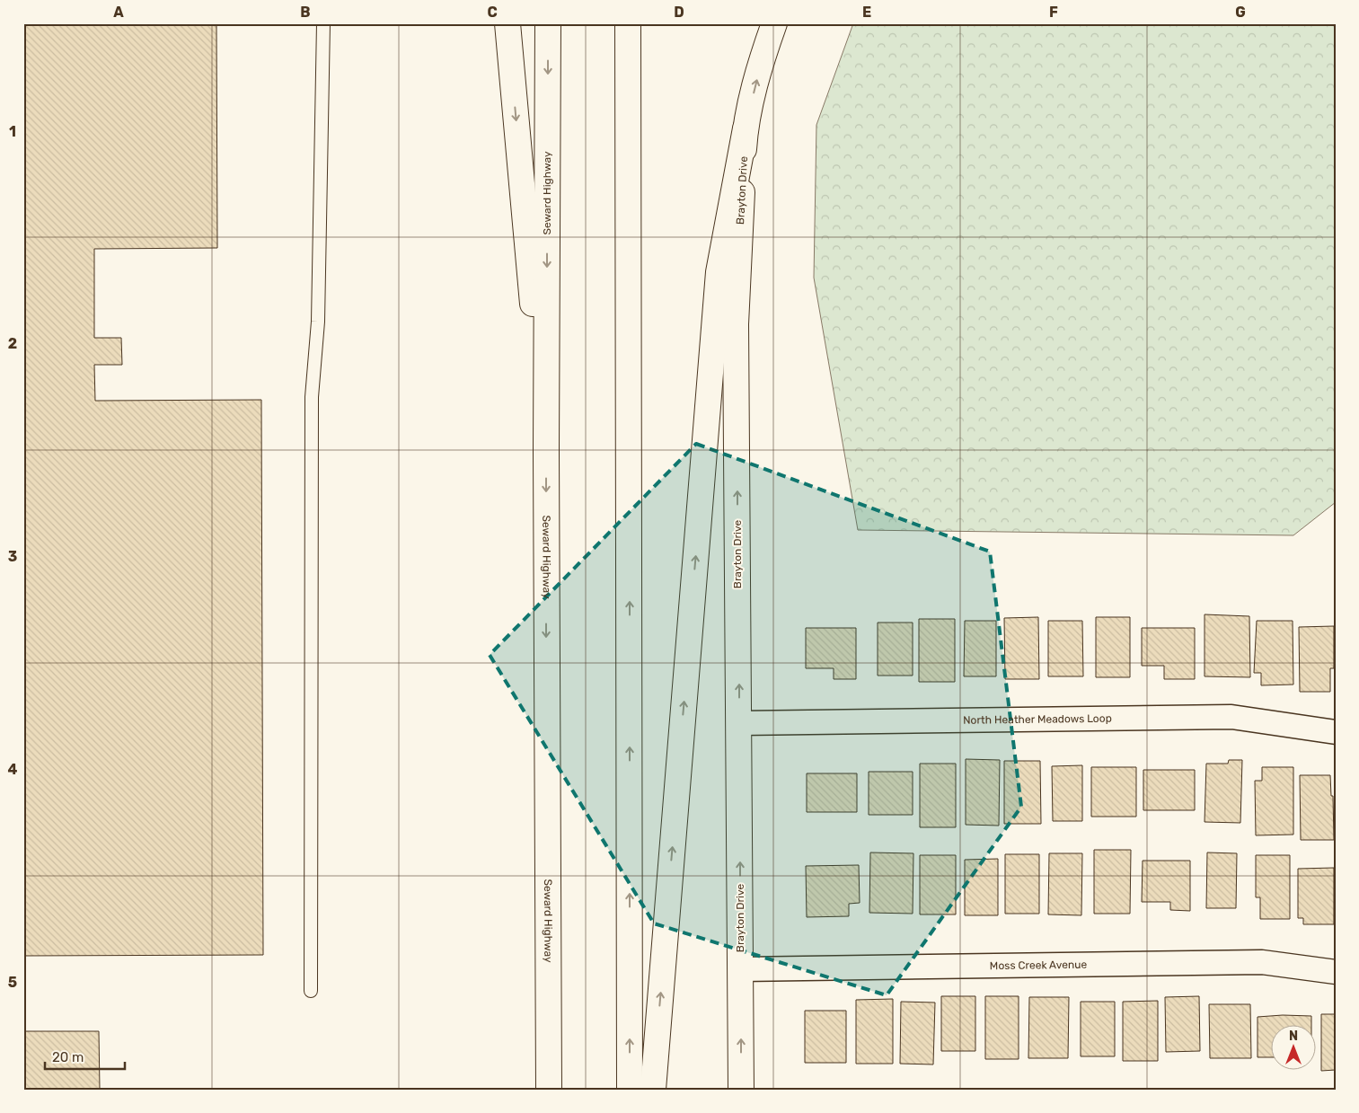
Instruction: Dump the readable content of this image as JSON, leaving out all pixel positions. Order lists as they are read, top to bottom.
{
  "streets": {
    "main road": ["Brayton Drive", "Seward Highway"],
    "street": ["North Heather Meadows Loop", "Moss Creek Avenue"]
  },
  "crossings": [
    ["Brayton Drive", "North Heather Meadows Loop"],
    ["Brayton Drive", "Moss Creek Avenue"]
  ],
  "scale_bar": "20 m",
  "north": "top",
  "grid": {
    "columns": [
      "A",
      "B",
      "C",
      "D",
      "E",
      "F",
      "G"
    ],
    "rows": [
      "1",
      "2",
      "3",
      "4",
      "5"
    ]
  }
}
